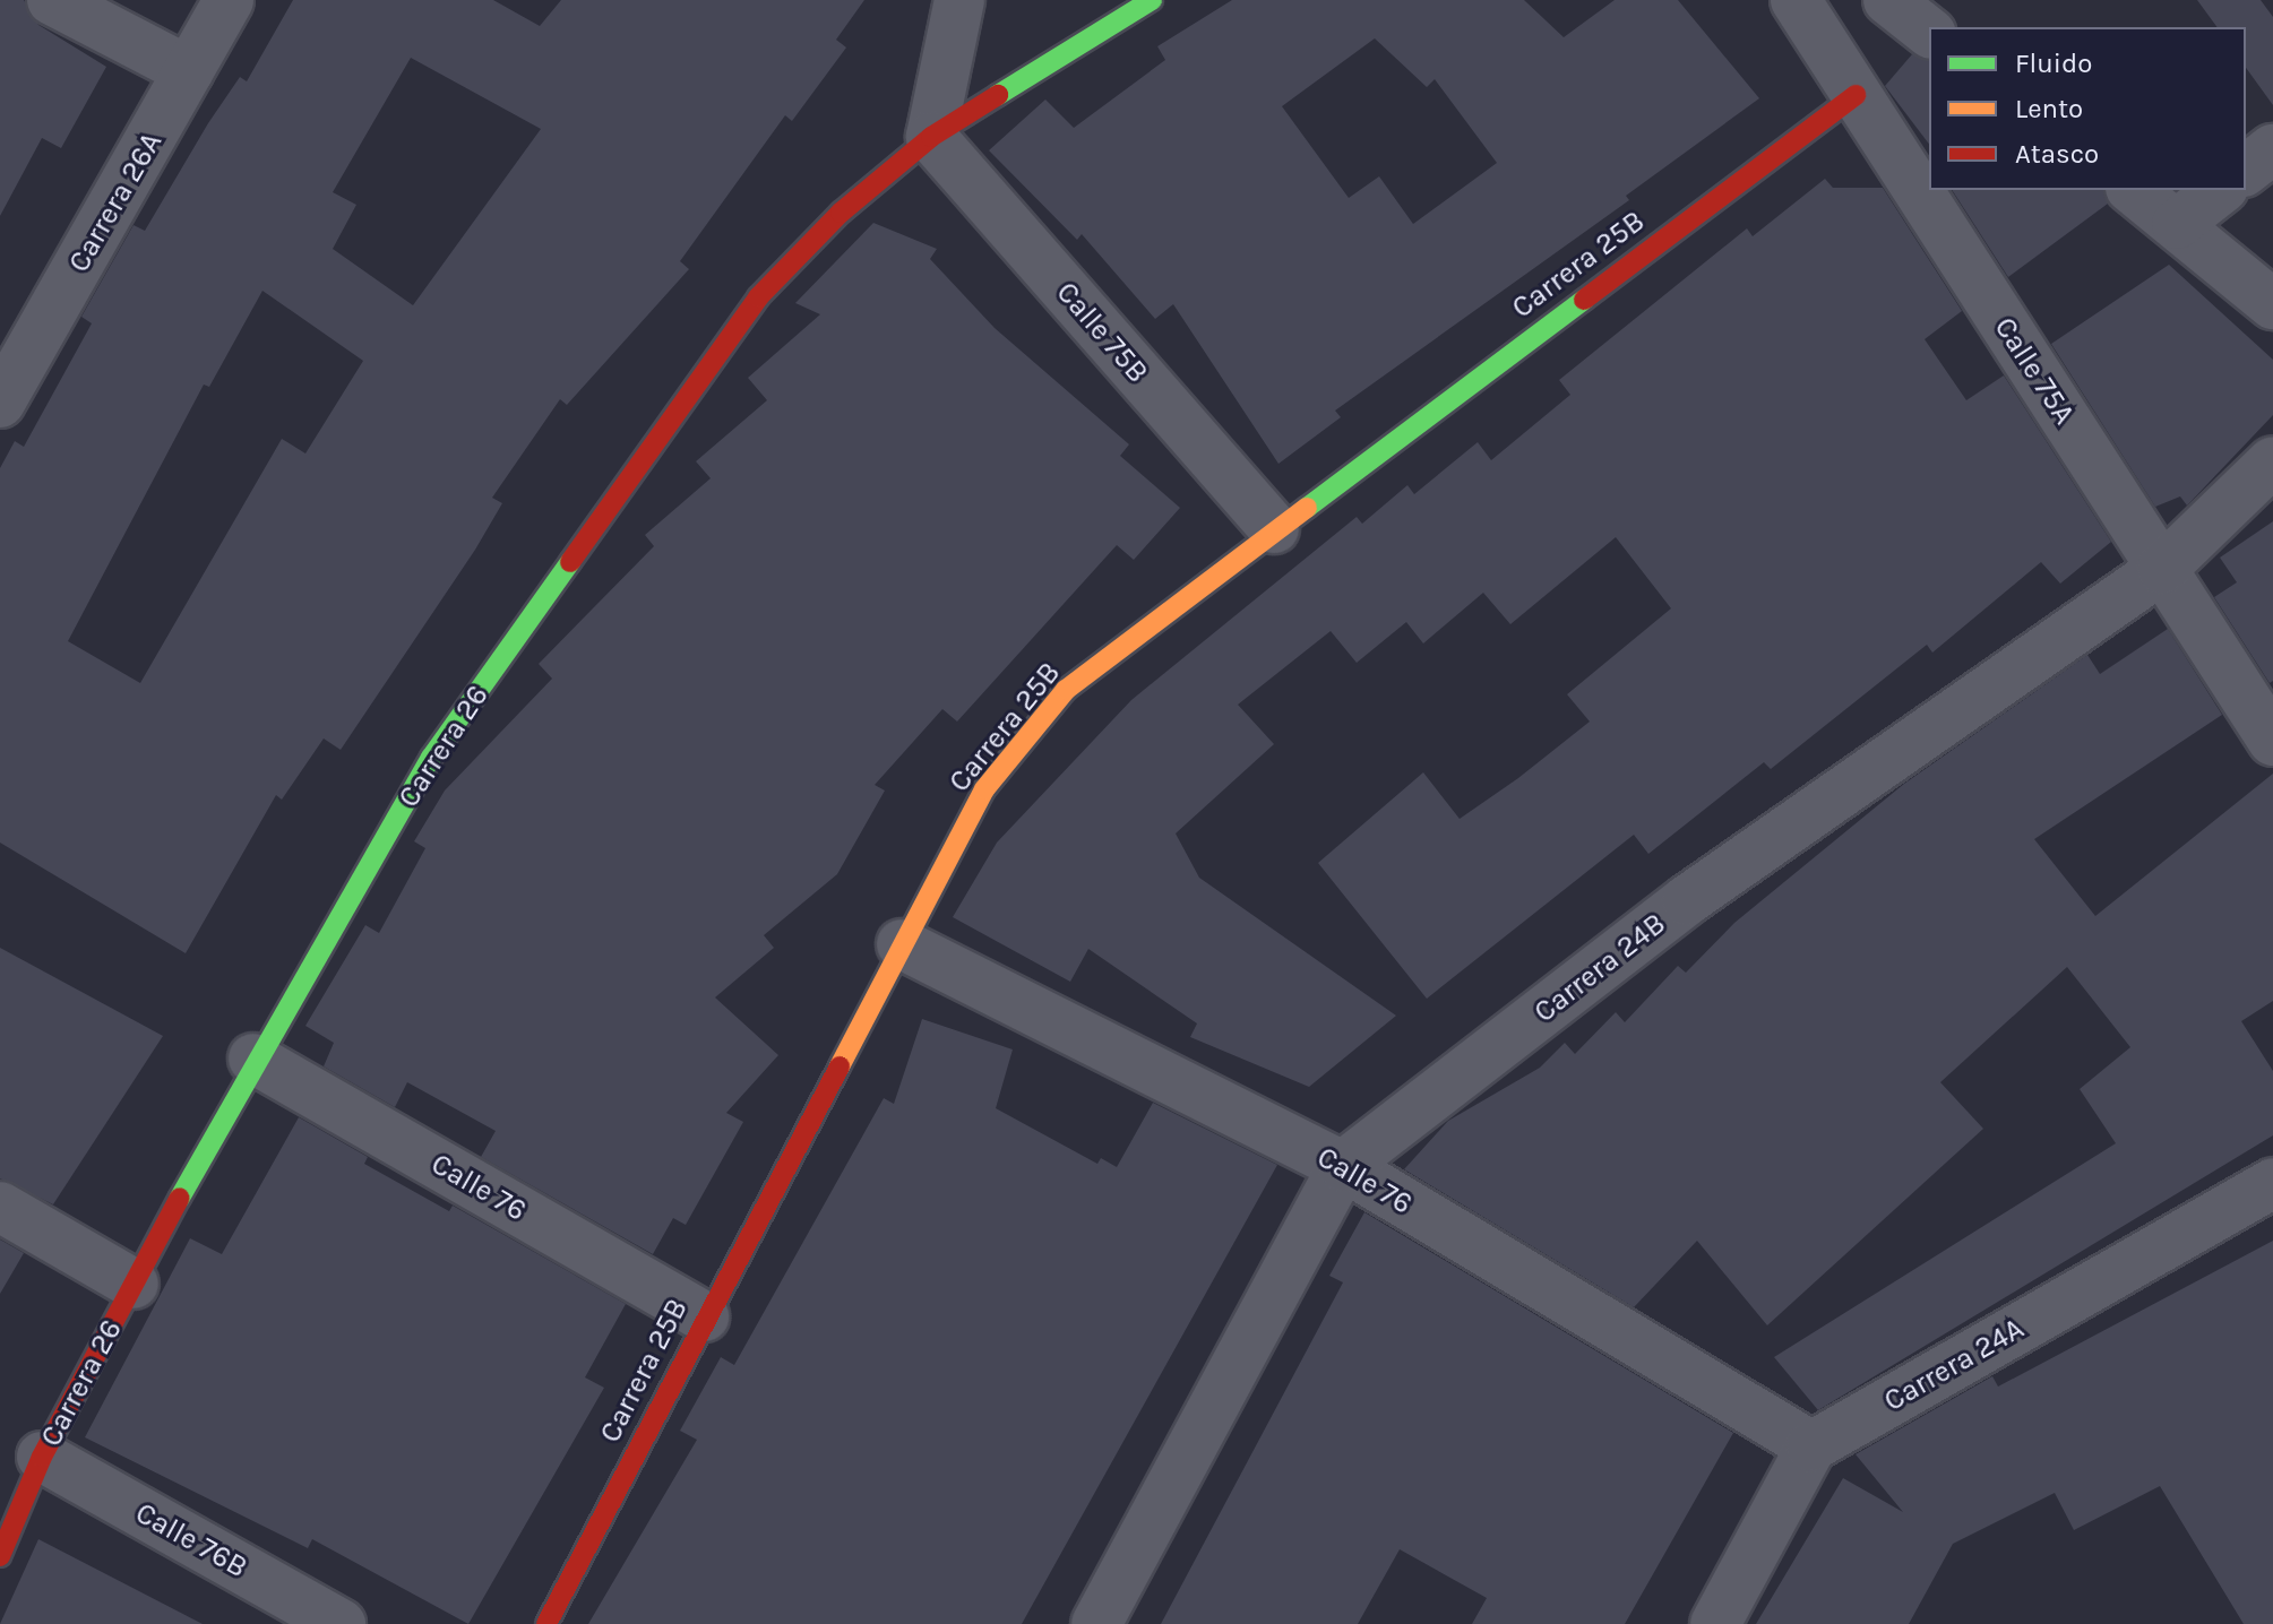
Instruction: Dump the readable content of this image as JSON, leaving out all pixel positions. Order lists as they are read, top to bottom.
{
  "streets": {
    "street": [
      "Carrera 26A",
      "Carrera 25B",
      "Calle 75B",
      "Calle 75A",
      "Carrera 26",
      "Carrera 24B",
      "Calle 76",
      "Carrera 24A",
      "Calle 76B"
    ]
  },
  "crossings": [
    ["Carrera 25B", "Calle 75B"],
    ["Carrera 25B", "Calle 75A"],
    ["Carrera 25B", "Calle 76"],
    ["Calle 75B", "Carrera 26"],
    ["Calle 75A", "Carrera 24B"],
    ["Carrera 26", "Calle 76"],
    ["Carrera 26", "Calle 76B"],
    ["Carrera 24B", "Calle 76"],
    ["Calle 76", "Carrera 24A"]
  ],
  "legend": ["Fluido", "Lento", "Atasco"]
}
